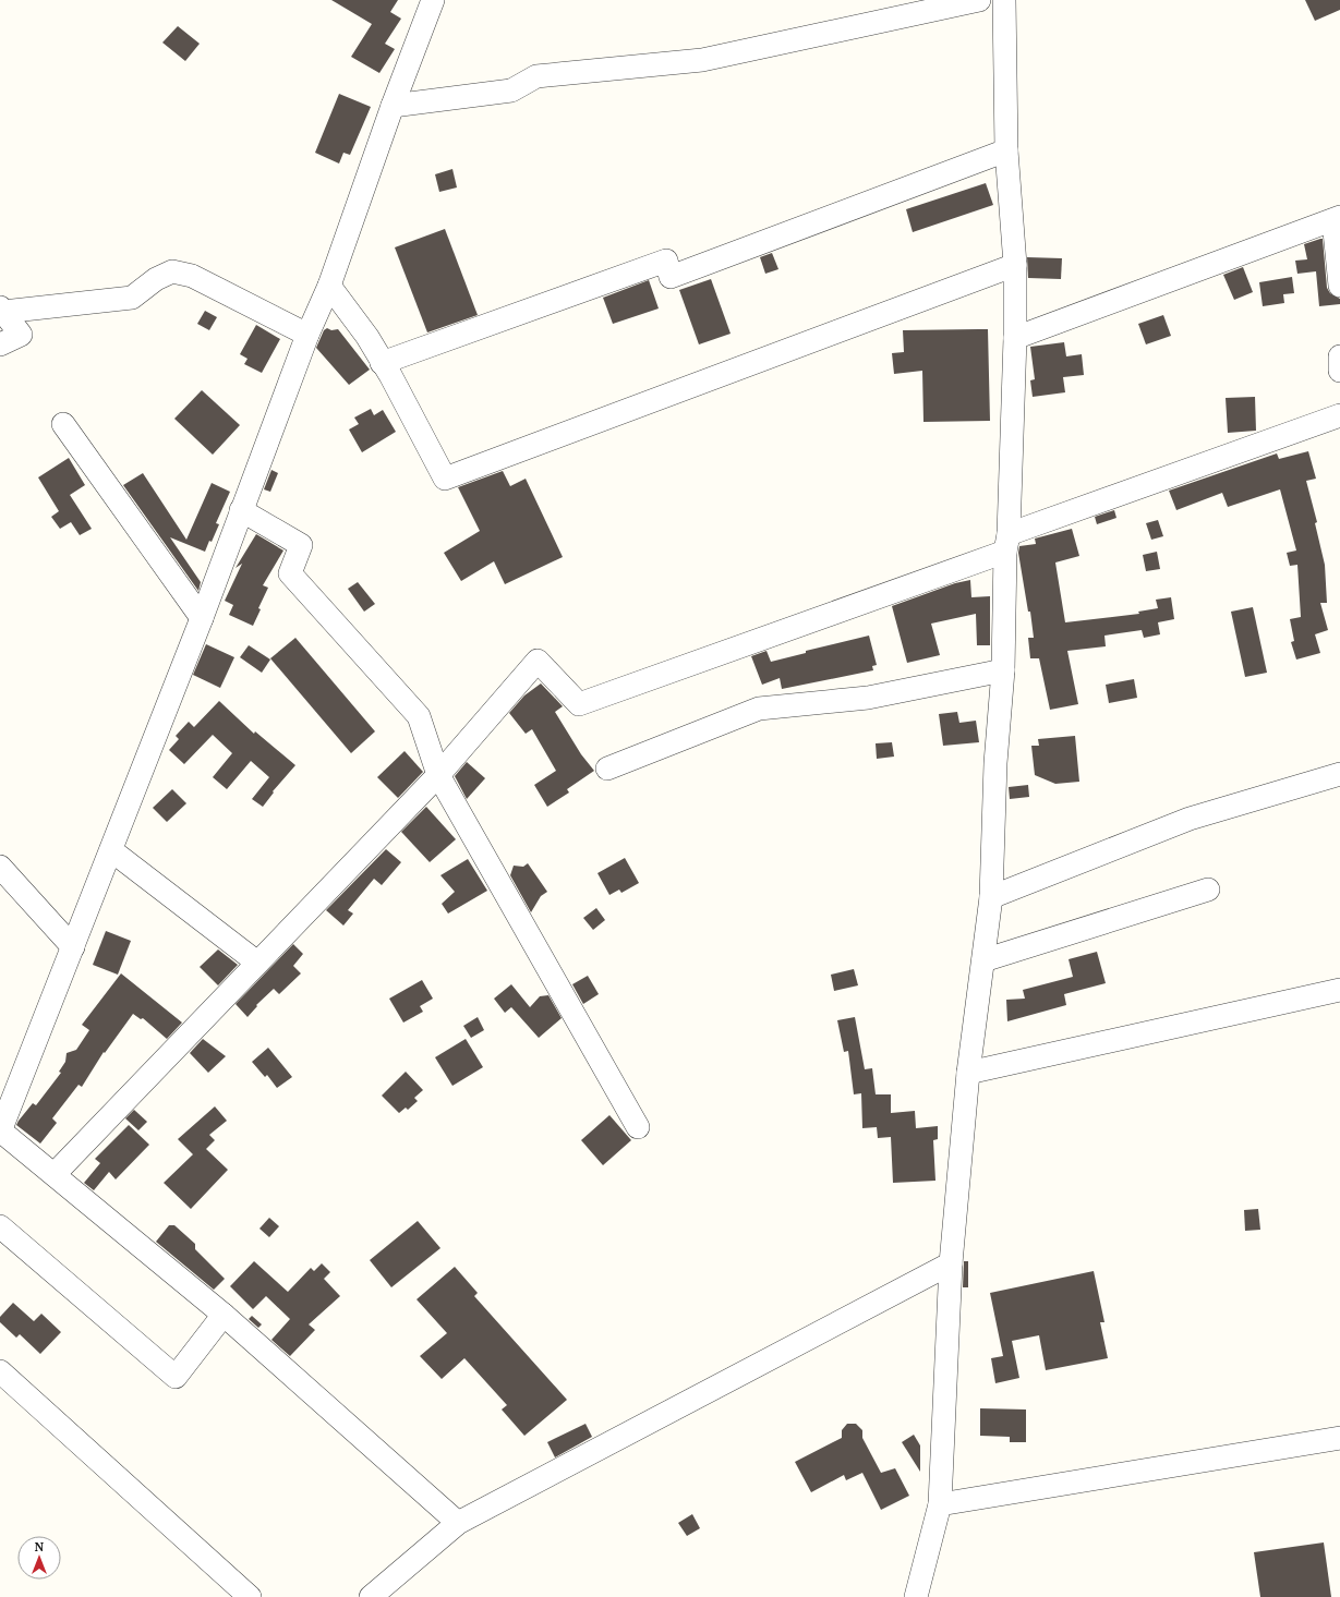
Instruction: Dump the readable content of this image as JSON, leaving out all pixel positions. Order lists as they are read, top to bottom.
{
  "north": "top"
}
